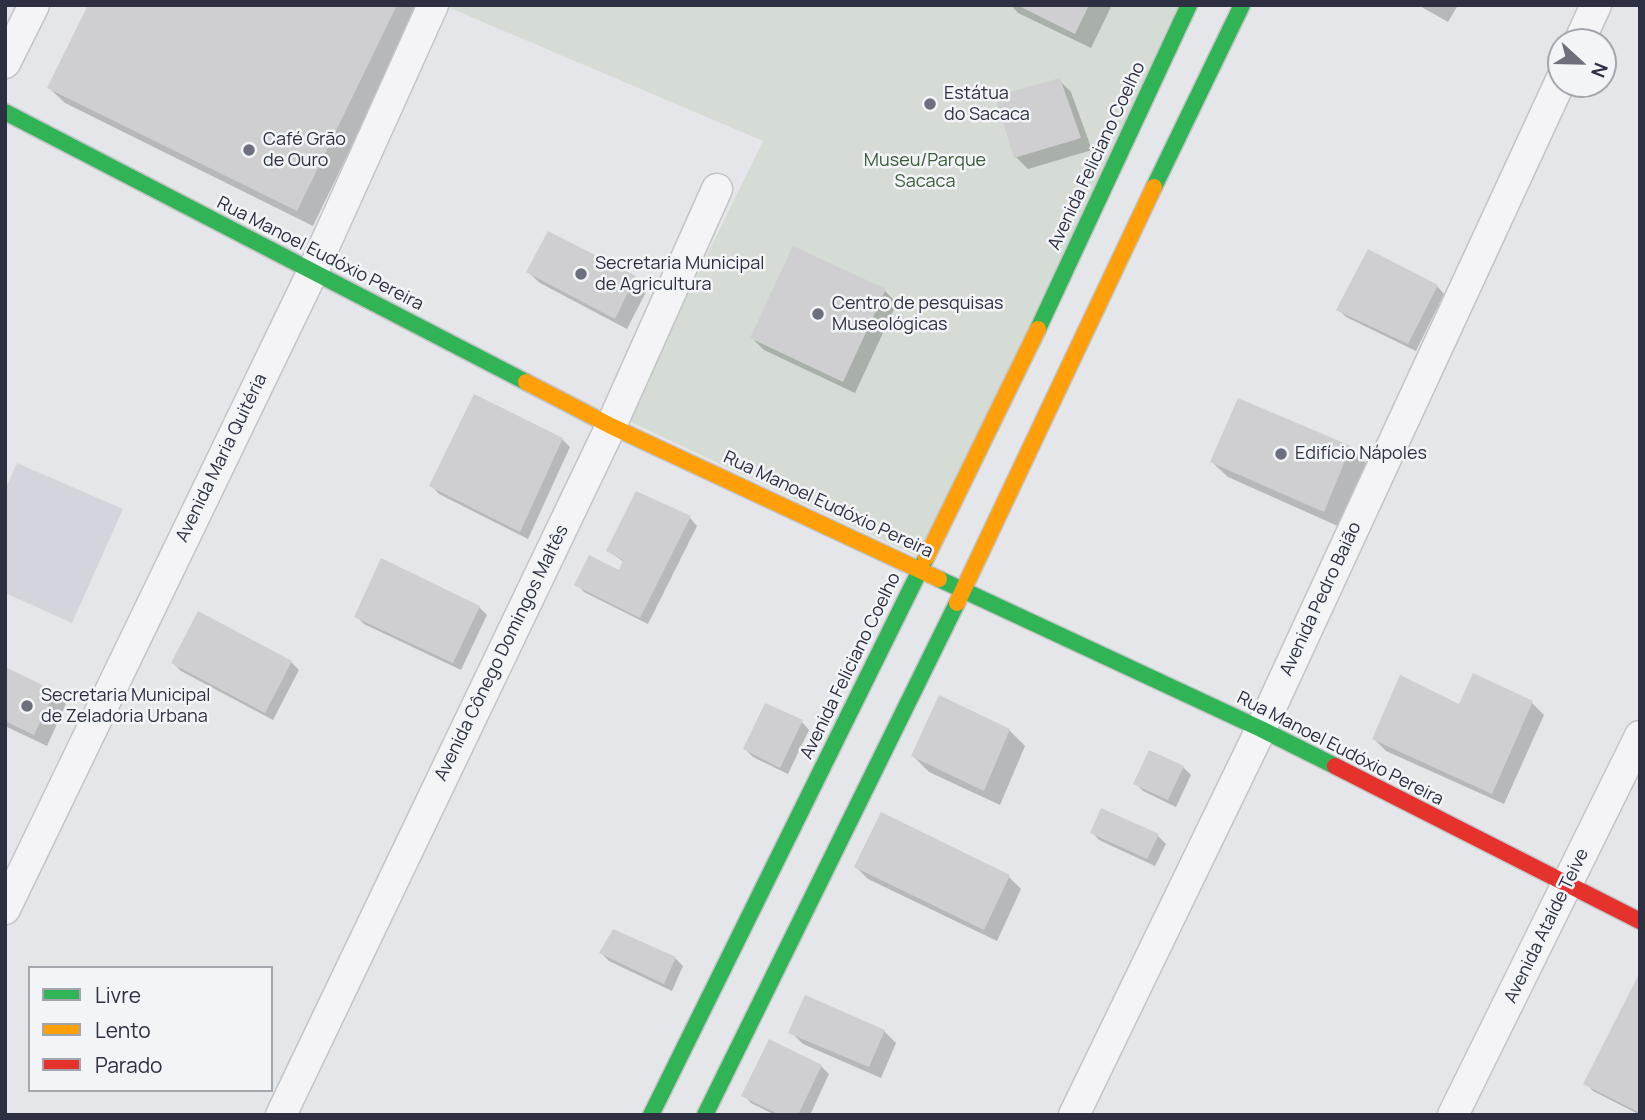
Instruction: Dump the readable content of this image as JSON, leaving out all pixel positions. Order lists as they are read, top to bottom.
{
  "streets": {
    "street": [
      "Avenida Feliciano Coelho",
      "Rua Manoel Eudóxio Pereira",
      "Avenida Maria Quitéria",
      "Avenida Pedro Baião",
      "Avenida Cônego Domingos Maltês",
      "Avenida Ataíde Teive"
    ]
  },
  "crossings": [
    ["Avenida Feliciano Coelho", "Rua Manoel Eudóxio Pereira"],
    ["Rua Manoel Eudóxio Pereira", "Avenida Maria Quitéria"],
    ["Rua Manoel Eudóxio Pereira", "Avenida Pedro Baião"],
    ["Rua Manoel Eudóxio Pereira", "Avenida Cônego Domingos Maltês"],
    ["Rua Manoel Eudóxio Pereira", "Avenida Ataíde Teive"]
  ],
  "parks": ["Museu/Parque Sacaca"],
  "places": [
    "Estátua do Sacaca",
    "Café Grão de Ouro",
    "Secretaria Municipal de Agricultura",
    "Centro de pesquisas Museológicas",
    "Edifício Nápoles",
    "Secretaria Municipal de Zeladoria Urbana"
  ],
  "legend": ["Livre", "Lento", "Parado"],
  "north": "right"
}
